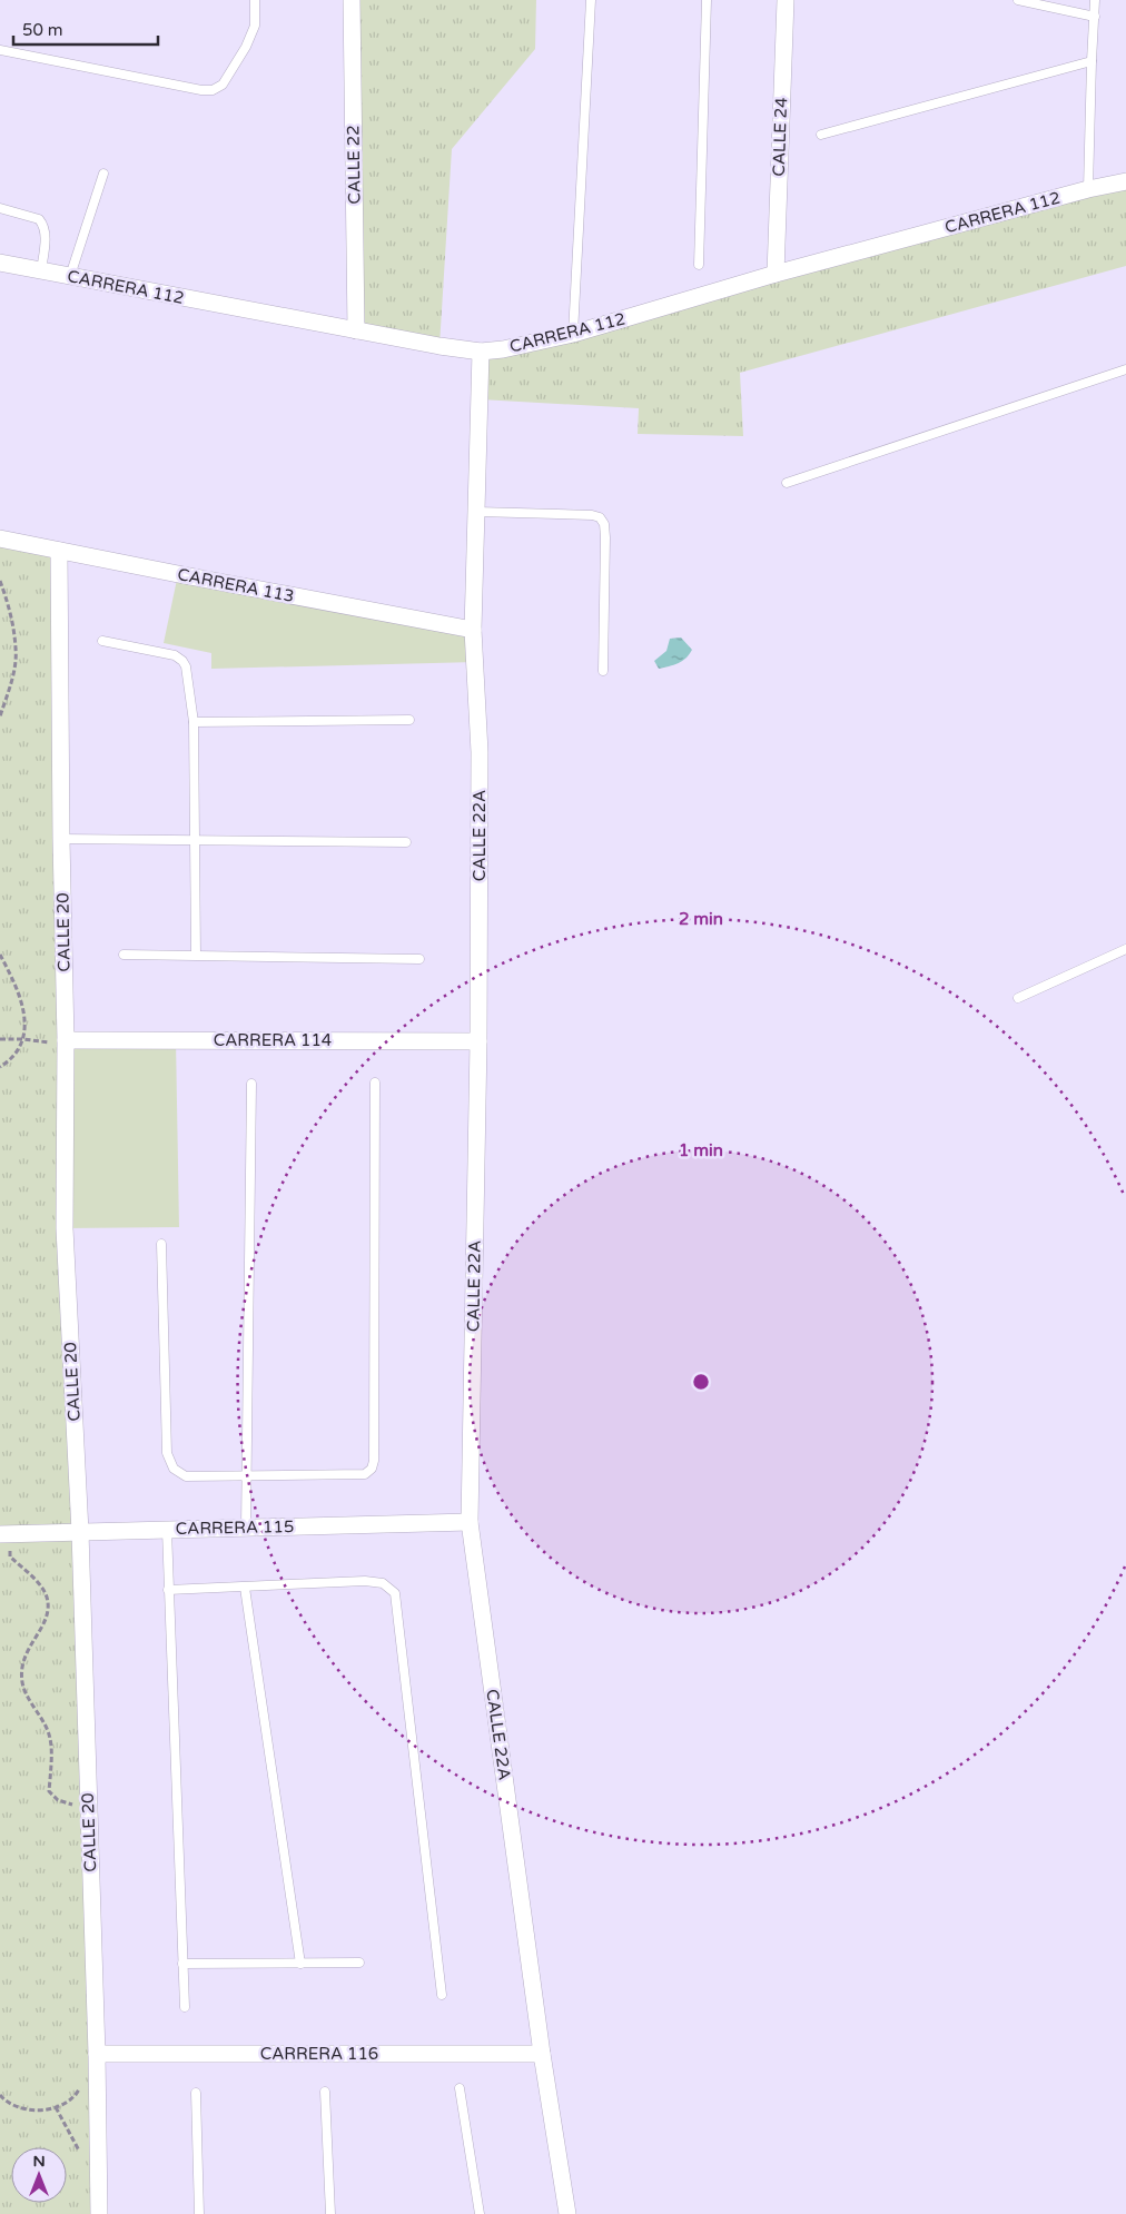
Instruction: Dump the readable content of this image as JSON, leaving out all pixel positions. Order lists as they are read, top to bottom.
{
  "streets": {
    "street": [
      "CALLE 24",
      "CALLE 22",
      "CARRERA 112",
      "CARRERA 113",
      "CALLE 22A",
      "CALLE 20",
      "CARRERA 114",
      "CARRERA 115",
      "CARRERA 116"
    ]
  },
  "crossings": [
    ["CALLE 24", "CARRERA 112"],
    ["CALLE 22", "CARRERA 112"],
    ["CARRERA 112", "CALLE 22A"],
    ["CARRERA 113", "CALLE 22A"],
    ["CARRERA 113", "CALLE 20"],
    ["CALLE 22A", "CARRERA 114"],
    ["CALLE 22A", "CARRERA 115"],
    ["CALLE 22A", "CARRERA 116"],
    ["CALLE 20", "CARRERA 114"],
    ["CALLE 20", "CARRERA 115"],
    ["CALLE 20", "CARRERA 116"]
  ],
  "scale_bar": "50 m",
  "north": "top",
  "rings": ["2 min", "1 min"]
}
